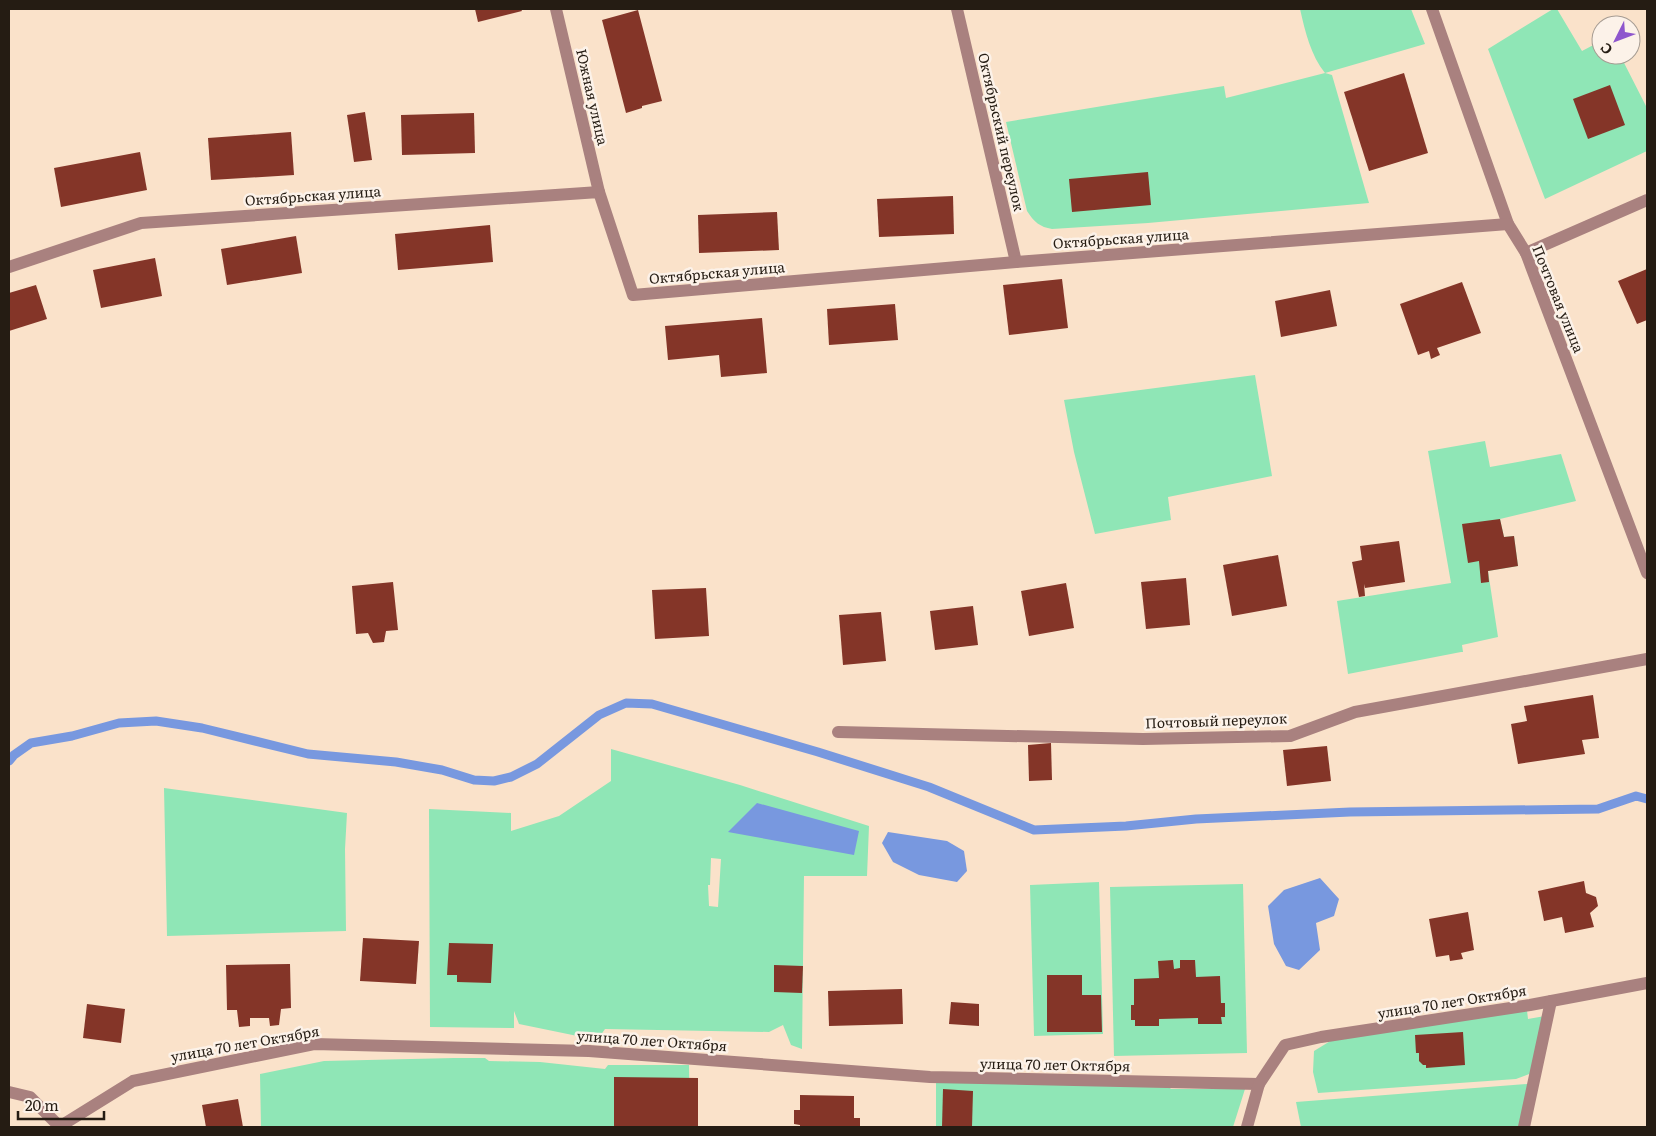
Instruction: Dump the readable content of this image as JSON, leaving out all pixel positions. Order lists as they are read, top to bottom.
{
  "streets": {
    "street": [
      "Южная улица",
      "Октябрьский переулок",
      "Октябрьская улица",
      "Почтовая улица",
      "Почтовый переулок",
      "улица 70 лет Октября"
    ]
  },
  "crossings": [
    ["Южная улица", "Октябрьская улица"],
    ["Октябрьский переулок", "Октябрьская улица"],
    ["Октябрьская улица", "Почтовая улица"]
  ],
  "scale_bar": "20 m",
  "north": "bottom left"
}
